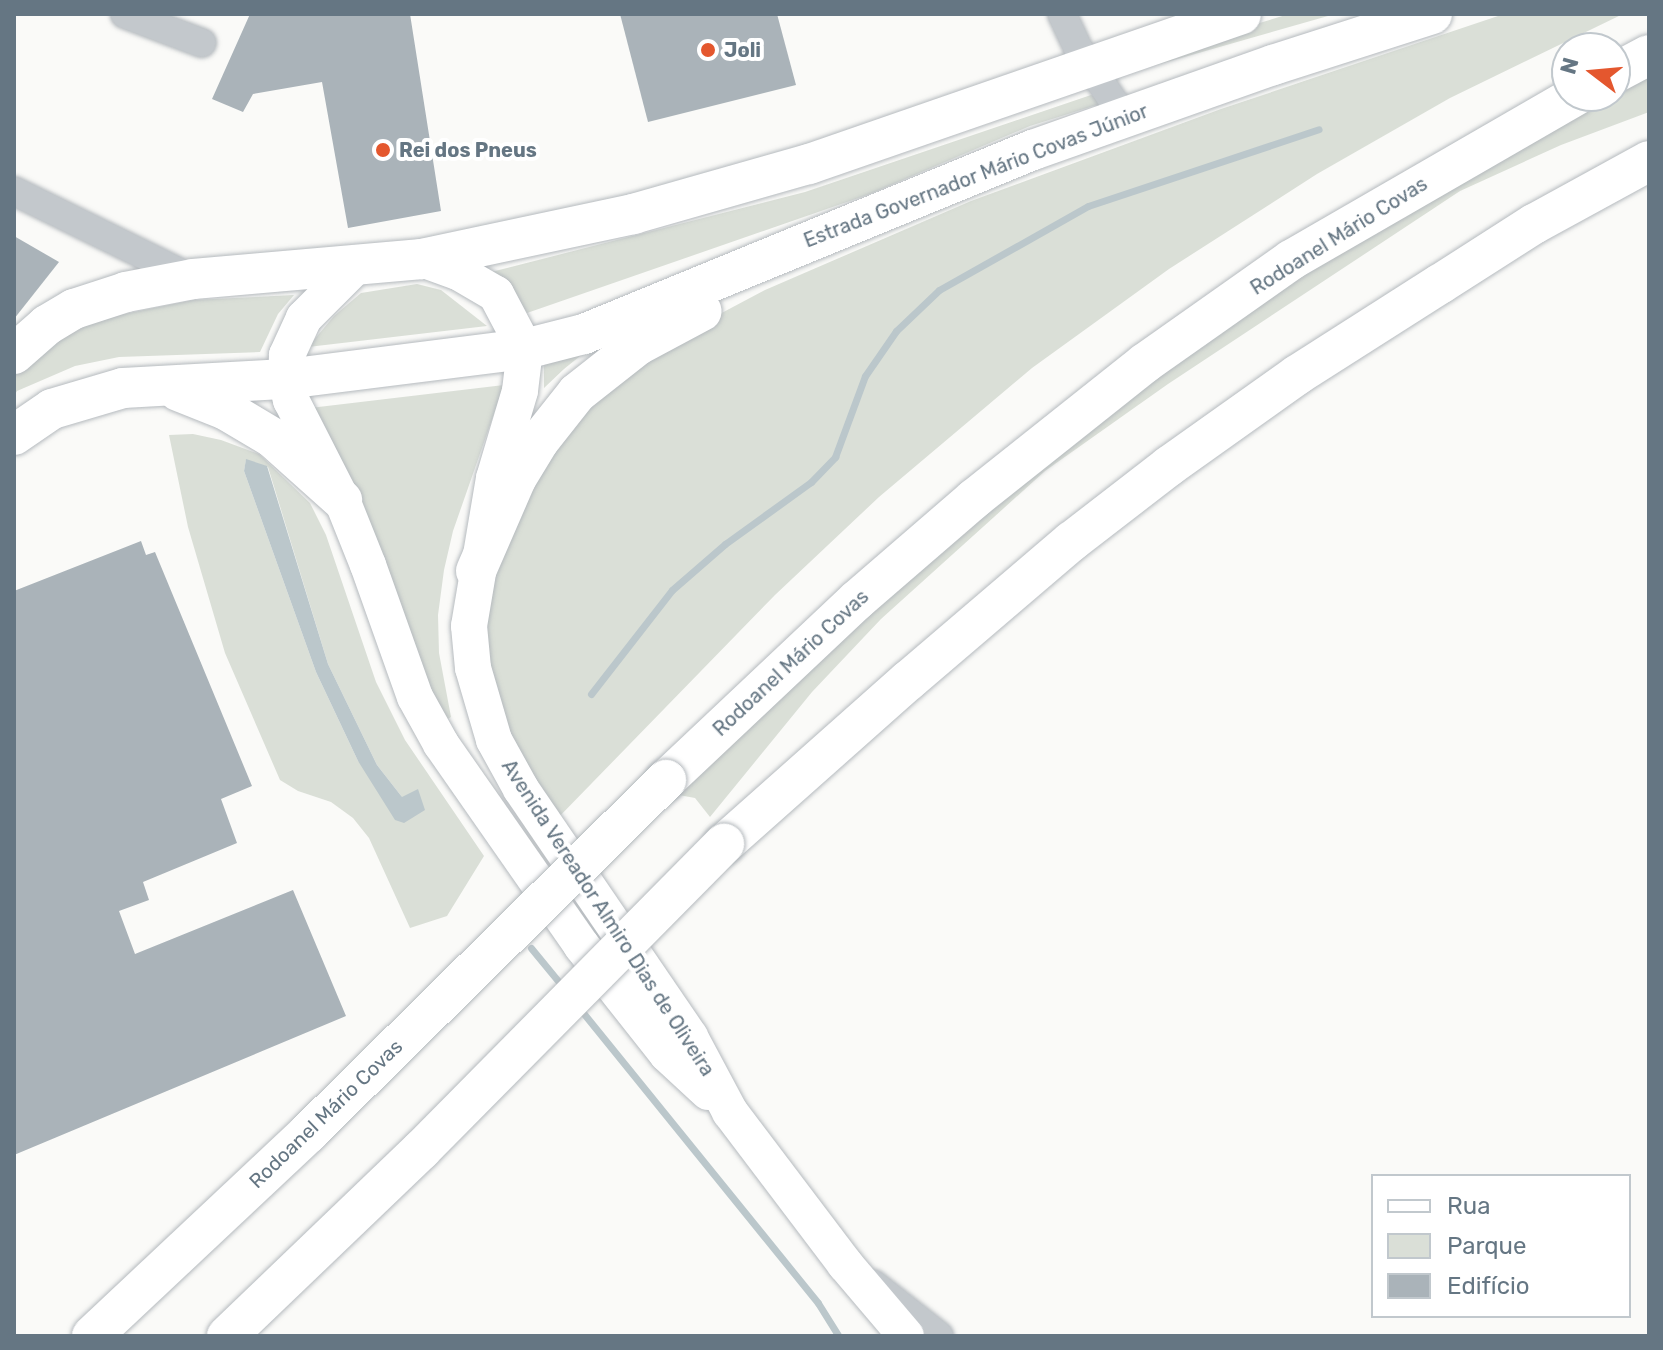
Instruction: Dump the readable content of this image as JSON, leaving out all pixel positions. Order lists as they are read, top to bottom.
{
  "streets": {
    "highway": ["Estrada Governador Mário Covas Júnior", "Rodoanel Mário Covas"],
    "main road": ["Avenida Vereador Almiro Dias de Oliveira"]
  },
  "crossings": [
    ["Estrada Governador Mário Covas Júnior", "Avenida Vereador Almiro Dias de Oliveira"]
  ],
  "places": ["Joli", "Rei dos Pneus"],
  "legend": ["Rua", "Parque", "Edifício"],
  "north": "left"
}
